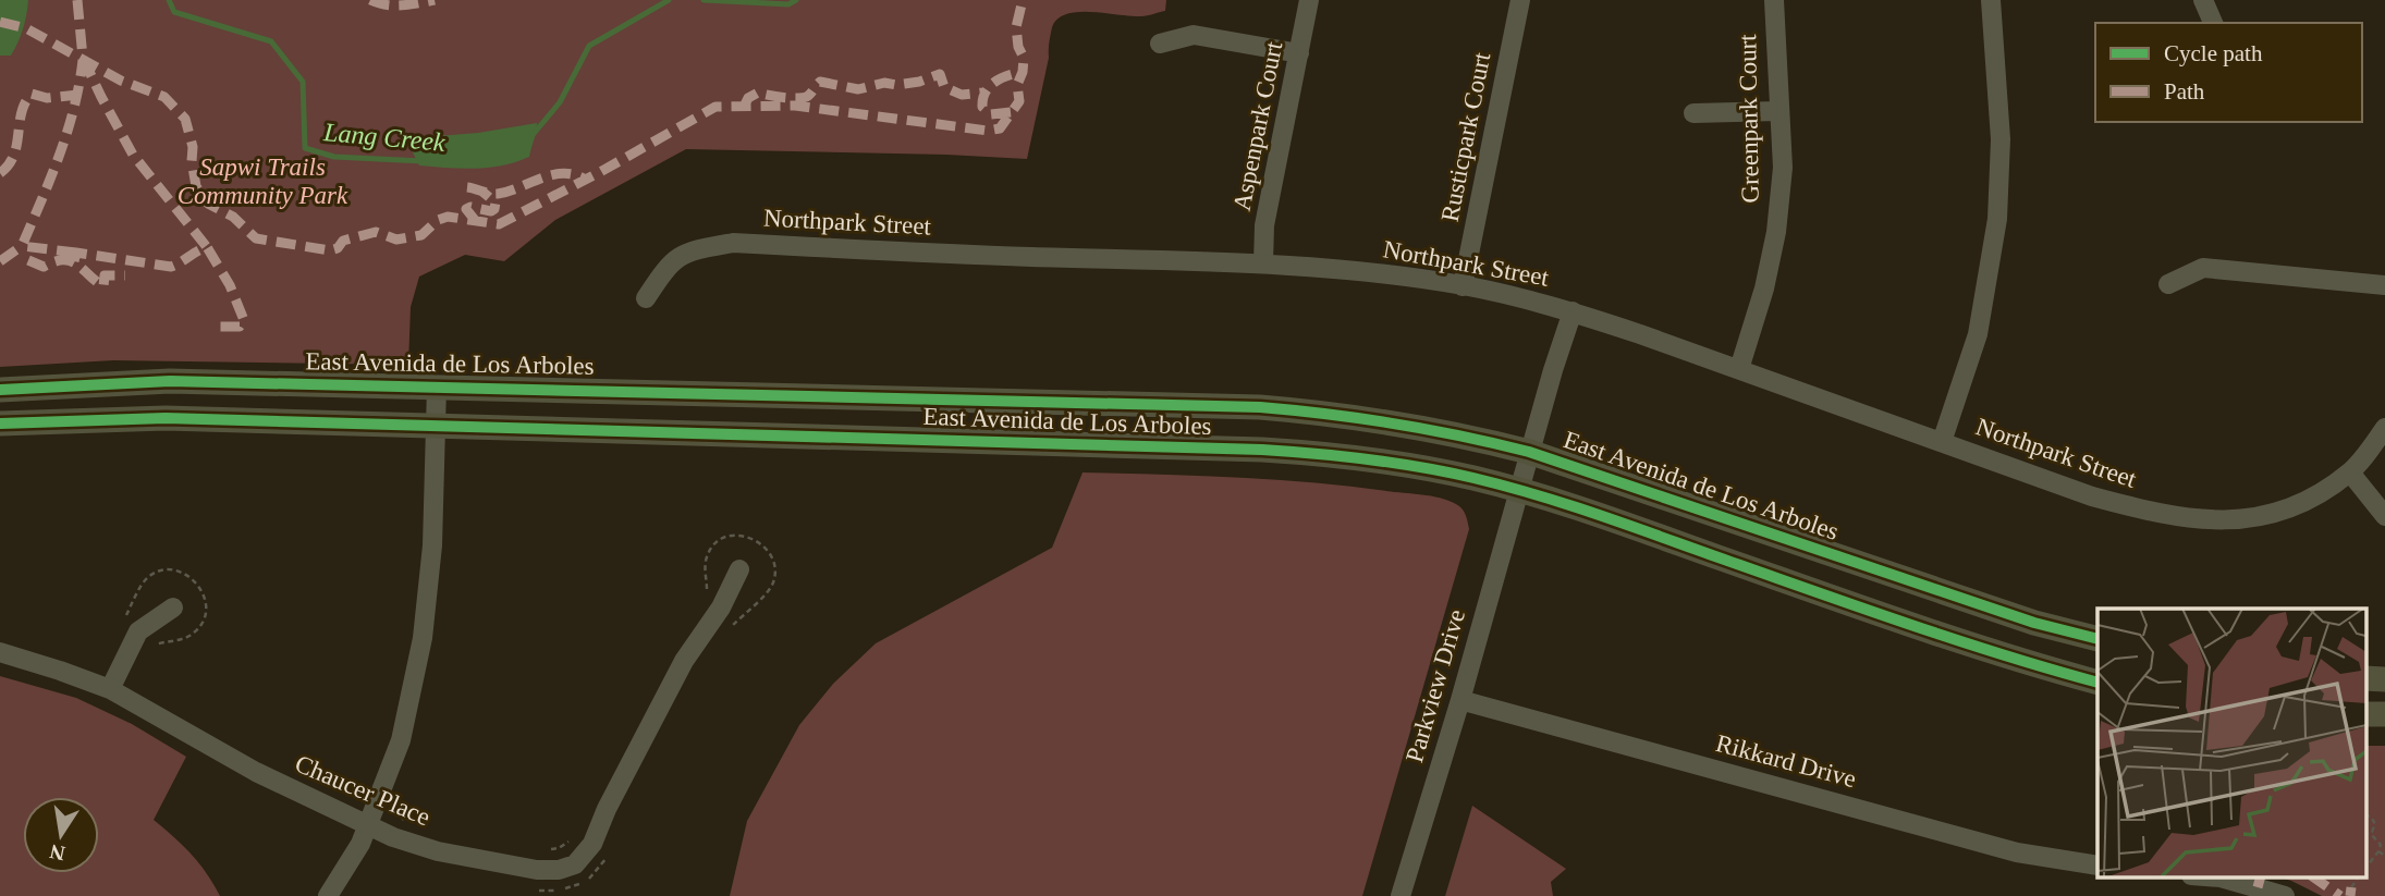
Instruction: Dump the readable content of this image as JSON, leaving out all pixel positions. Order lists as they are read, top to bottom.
{
  "streets": {
    "main road": ["East Avenida de Los Arboles"],
    "street": [
      "Greenpark Court",
      "Aspenpark Court",
      "Rusticpark Court",
      "Northpark Street",
      "Parkview Drive",
      "Rikkard Drive",
      "Chaucer Place"
    ]
  },
  "crossings": [
    ["Greenpark Court", "Northpark Street"],
    ["Aspenpark Court", "Northpark Street"],
    ["Rusticpark Court", "Northpark Street"],
    ["Northpark Street", "Parkview Drive"],
    ["East Avenida de Los Arboles", "Parkview Drive"],
    ["Parkview Drive", "Rikkard Drive"]
  ],
  "water": ["Lang Creek"],
  "parks": ["Sapwi Trails Community Park"],
  "legend": ["Cycle path", "Path"],
  "north": "bottom"
}
